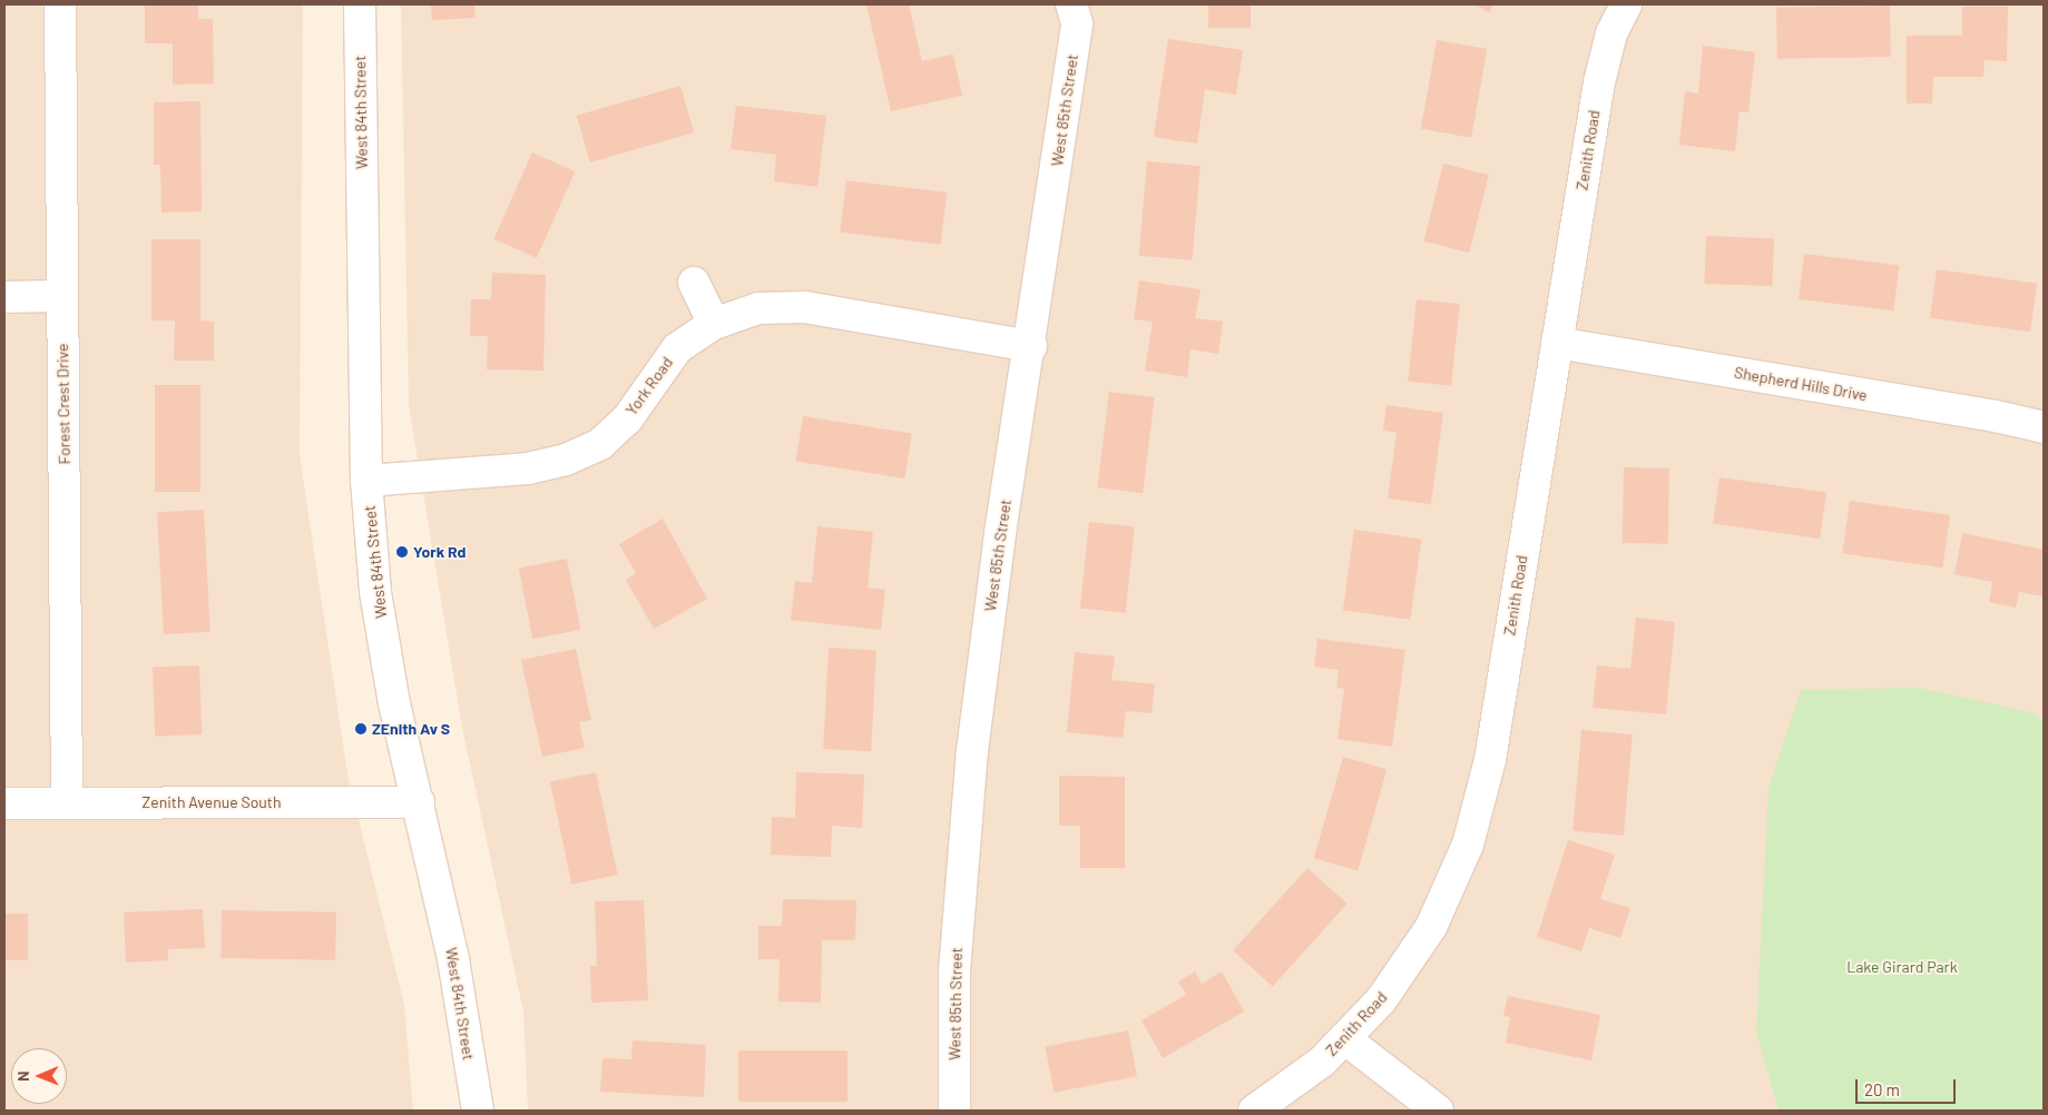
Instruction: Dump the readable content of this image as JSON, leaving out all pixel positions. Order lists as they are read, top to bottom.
{
  "streets": {
    "street": [
      "West 85th Street",
      "West 84th Street",
      "Zenith Road",
      "Shepherd Hills Drive",
      "York Road",
      "Forest Crest Drive",
      "Zenith Avenue South"
    ]
  },
  "crossings": [
    ["West 85th Street", "York Road"],
    ["West 84th Street", "York Road"],
    ["West 84th Street", "Zenith Avenue South"],
    ["Zenith Road", "Shepherd Hills Drive"],
    ["Forest Crest Drive", "Zenith Avenue South"]
  ],
  "parks": ["Lake Girard Park"],
  "places": ["York Rd", "ZEnith Av S"],
  "scale_bar": "20 m",
  "north": "left"
}
